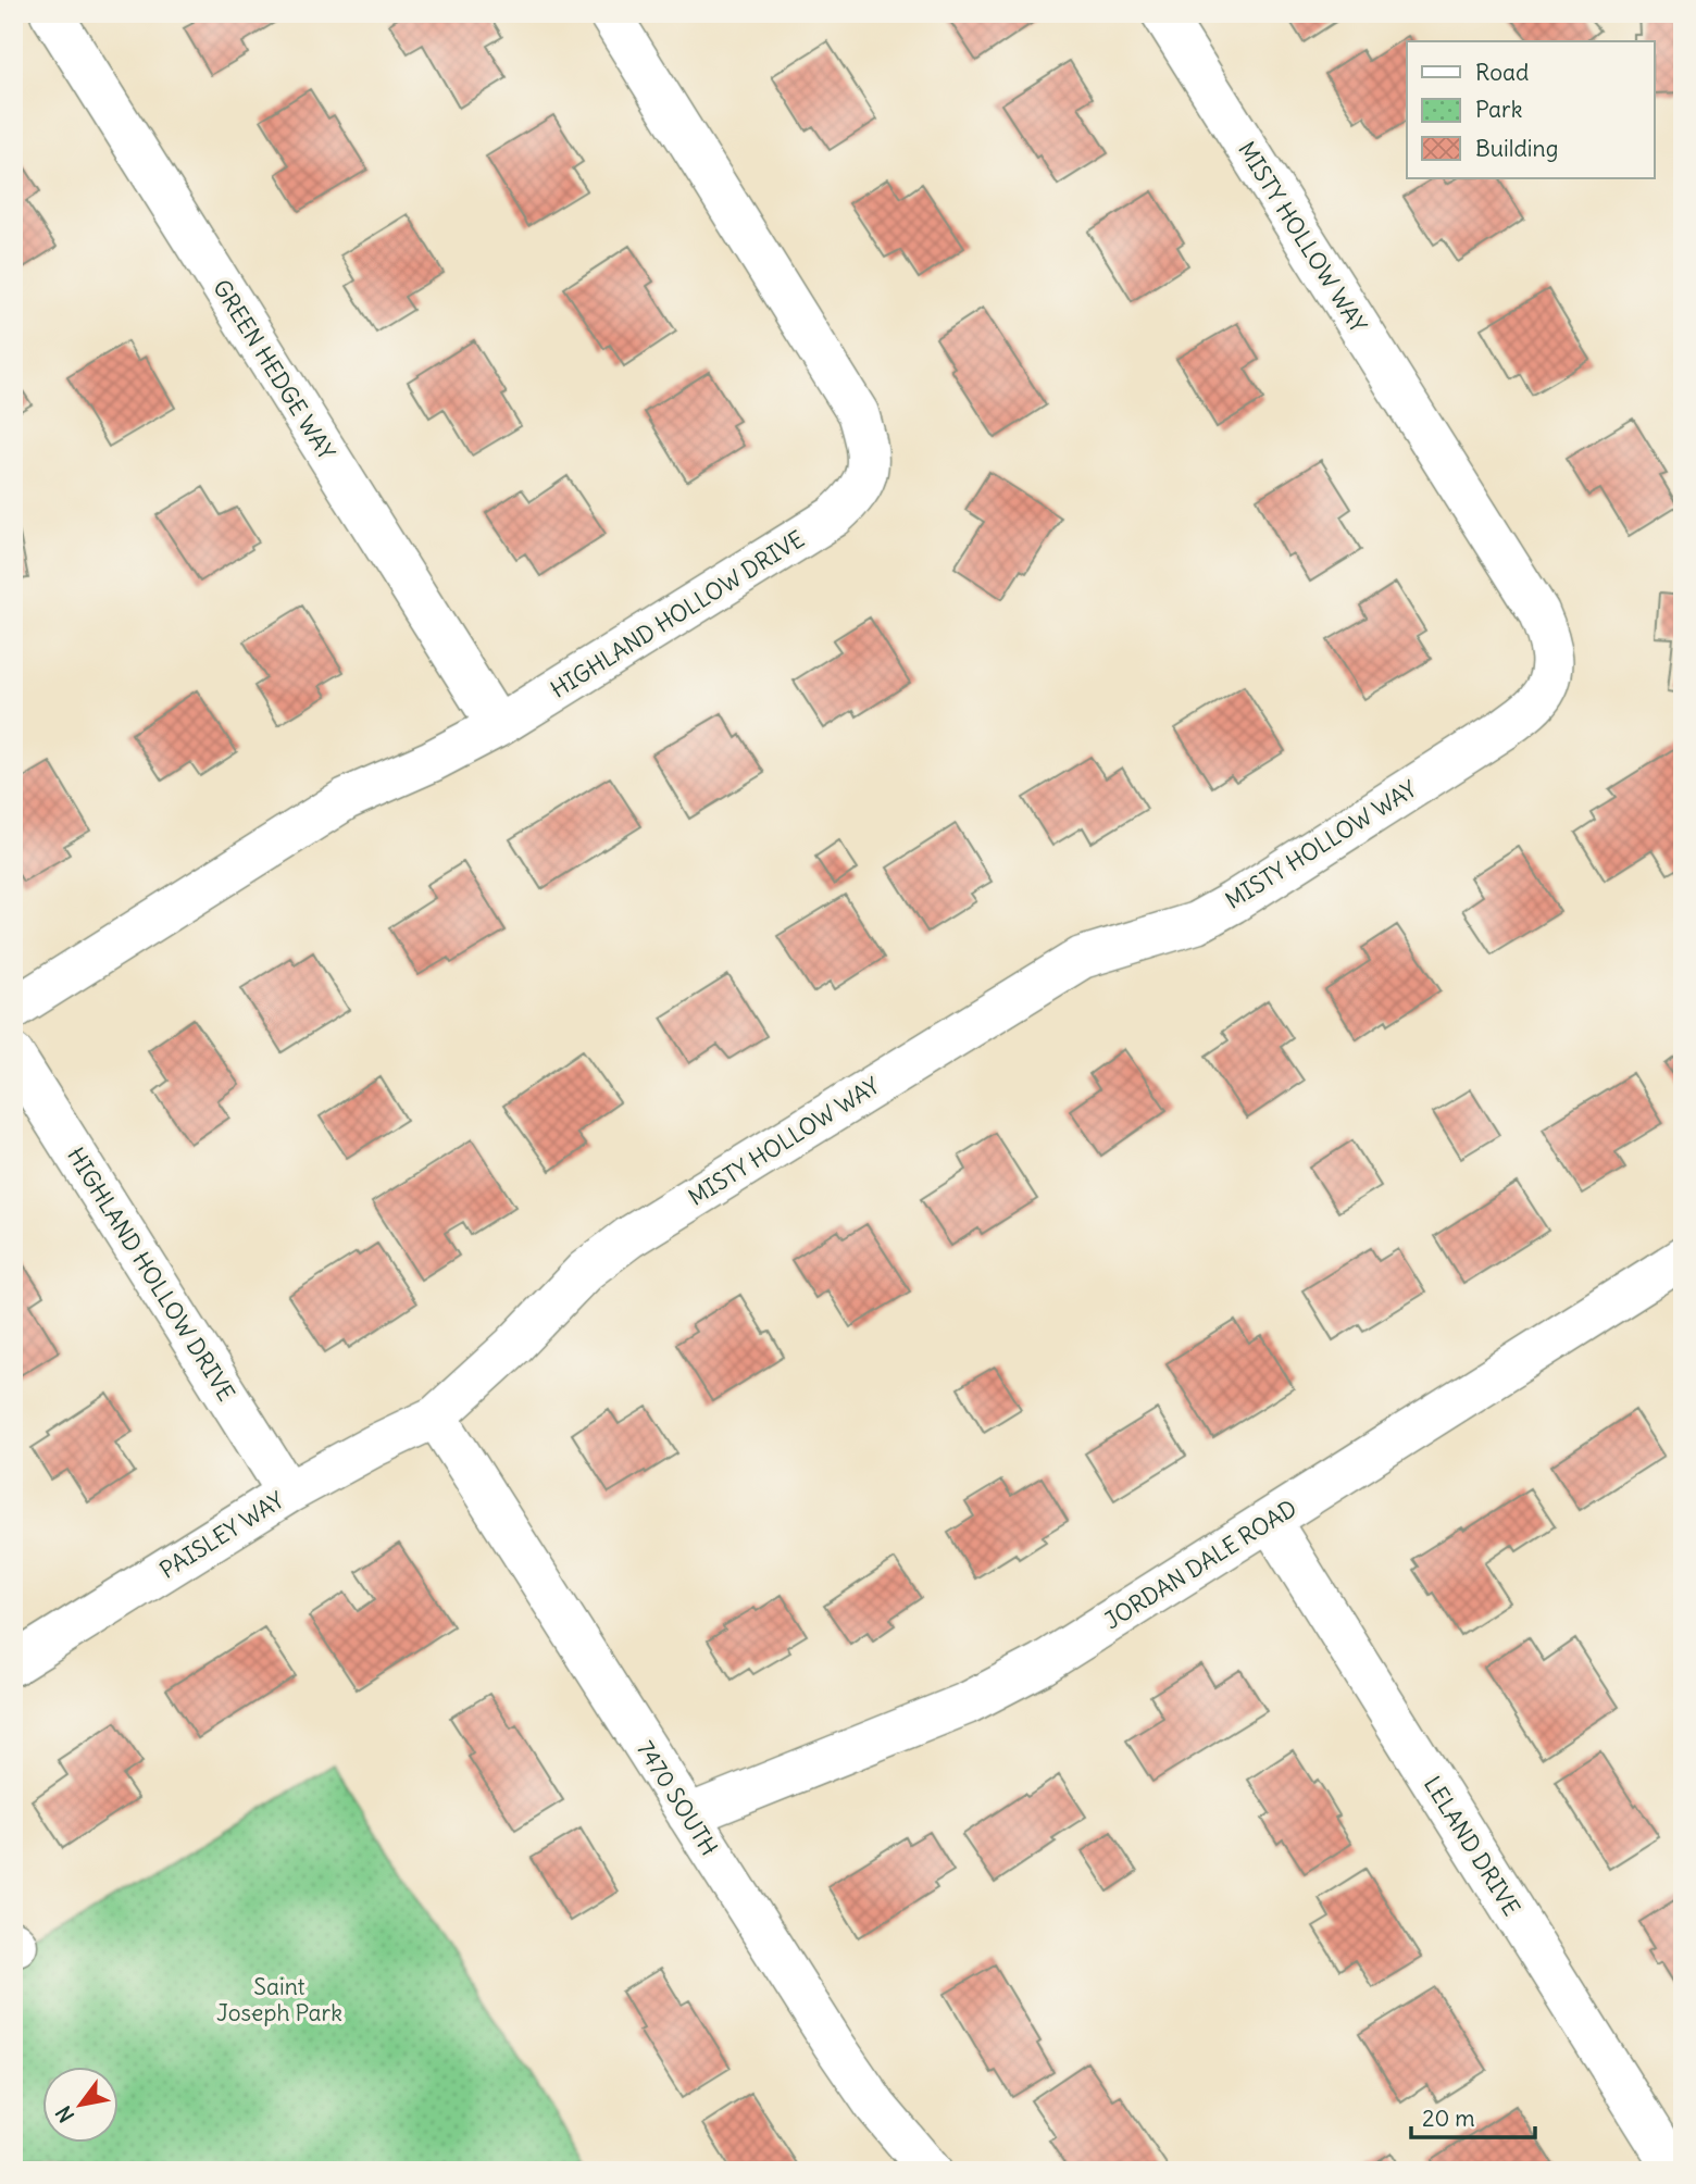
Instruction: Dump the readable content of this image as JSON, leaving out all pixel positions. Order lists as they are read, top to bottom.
{
  "streets": {
    "street": [
      "MISTY HOLLOW WAY",
      "GREEN HEDGE WAY",
      "HIGHLAND HOLLOW DRIVE",
      "PAISLEY WAY",
      "JORDAN DALE ROAD",
      "7470 SOUTH",
      "LELAND DRIVE"
    ]
  },
  "crossings": [
    ["MISTY HOLLOW WAY", "PAISLEY WAY"],
    ["MISTY HOLLOW WAY", "7470 SOUTH"],
    ["GREEN HEDGE WAY", "HIGHLAND HOLLOW DRIVE"],
    ["HIGHLAND HOLLOW DRIVE", "PAISLEY WAY"],
    ["PAISLEY WAY", "7470 SOUTH"],
    ["JORDAN DALE ROAD", "7470 SOUTH"],
    ["JORDAN DALE ROAD", "LELAND DRIVE"]
  ],
  "parks": ["Saint Joseph Park"],
  "legend": ["Road", "Park", "Building"],
  "scale_bar": "20 m",
  "north": "bottom left"
}
